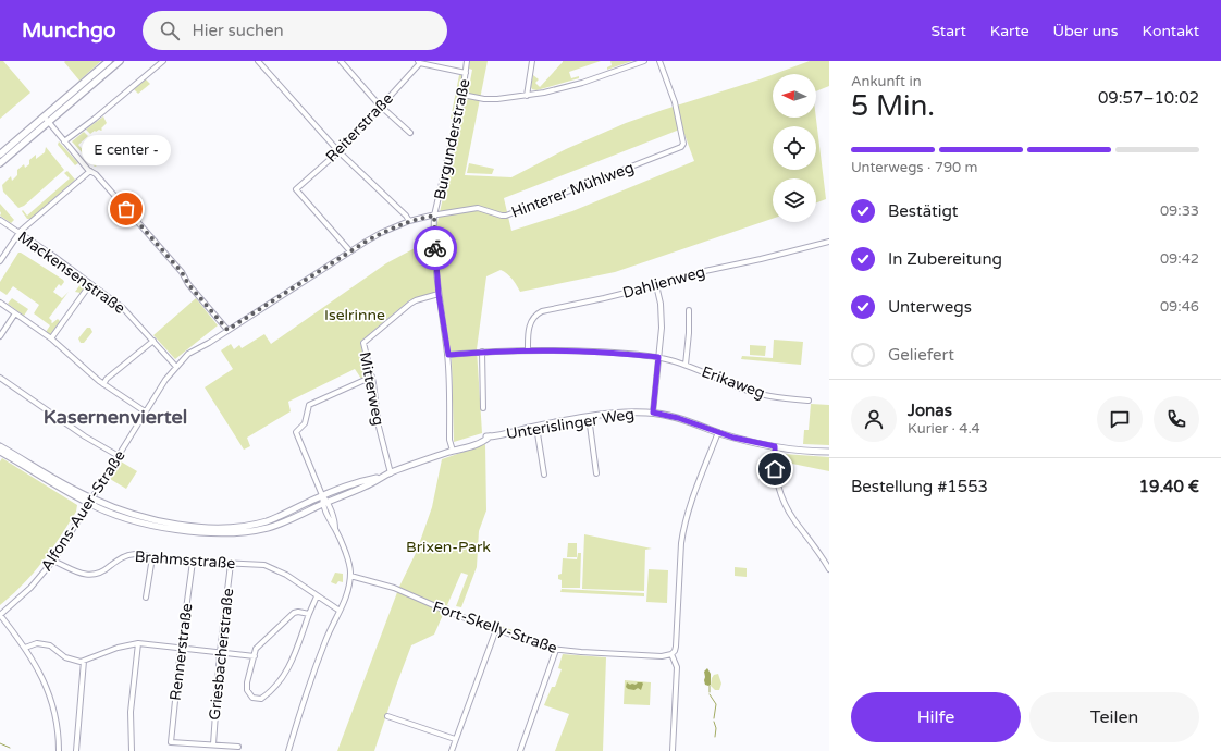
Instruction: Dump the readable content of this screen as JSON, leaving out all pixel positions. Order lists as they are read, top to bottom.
{
  "streets": {
    "street": [
      "Reiterstraße",
      "Burgunderstraße",
      "Hinterer Mühlweg",
      "Mackensenstraße",
      "Dahlienweg",
      "Erikaweg",
      "Mitterweg",
      "Unterislinger Weg",
      "Alfons-Auer-Straße",
      "Brahmsstraße",
      "Fort-Skelly-Straße",
      "Rennerstraße",
      "Griesbacherstraße"
    ]
  },
  "crossings": [
    ["Reiterstraße", "Alfons-Auer-Straße"],
    ["Burgunderstraße", "Hinterer Mühlweg"],
    ["Burgunderstraße", "Erikaweg"],
    ["Burgunderstraße", "Mitterweg"],
    ["Burgunderstraße", "Unterislinger Weg"],
    ["Burgunderstraße", "Alfons-Auer-Straße"],
    ["Hinterer Mühlweg", "Alfons-Auer-Straße"],
    ["Mackensenstraße", "Alfons-Auer-Straße"],
    ["Dahlienweg", "Erikaweg"],
    ["Mitterweg", "Unterislinger Weg"],
    ["Alfons-Auer-Straße", "Brahmsstraße"],
    ["Brahmsstraße", "Rennerstraße"],
    ["Brahmsstraße", "Griesbacherstraße"],
    ["Rennerstraße", "Griesbacherstraße"]
  ],
  "districts": ["Kasernenviertel"],
  "parks": ["Iselrinne", "Brixen-Park"],
  "places": ["E center -"],
  "north": "left",
  "page": {
    "header": "Munchgo",
    "search": "Hier suchen",
    "nav": [
      "Start",
      "Karte",
      "Über uns",
      "Kontakt"
    ],
    "heading": ["5 Min.", "Ankunft in", "09:57–10:02"],
    "panel": [
      "Jonas",
      "Kurier · 4.4",
      "Bestellung #1553",
      "19.40 €"
    ],
    "bubble": "E center -",
    "bar": "Unterwegs · 790 m",
    "list": [
      ["Bestätigt", "09:33"],
      ["In Zubereitung", "09:42"],
      ["Unterwegs", "09:46"],
      "Geliefert"
    ],
    "buttons": ["Hilfe", "Teilen"]
  }
}
